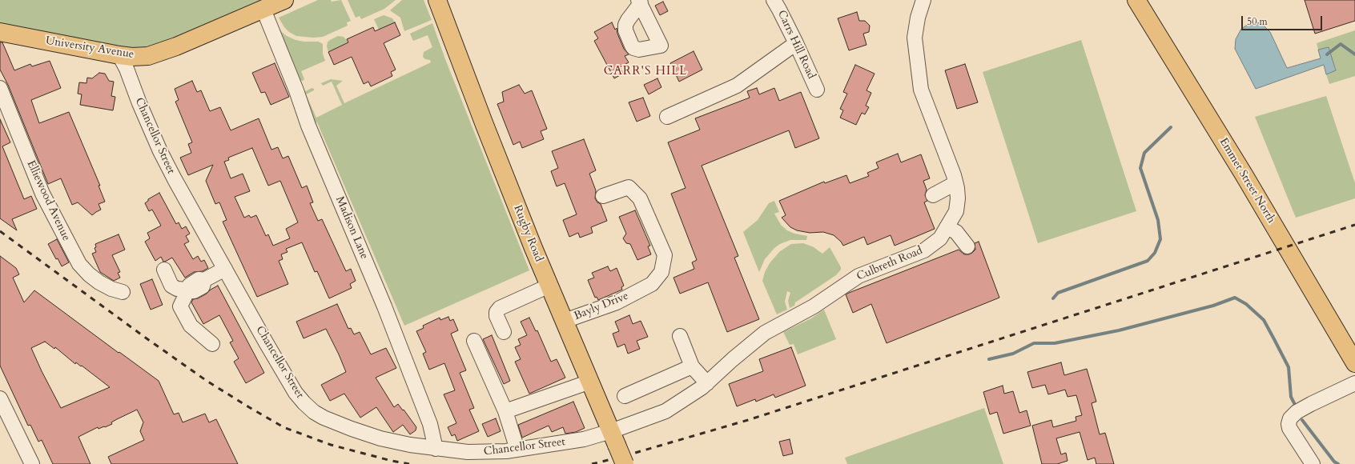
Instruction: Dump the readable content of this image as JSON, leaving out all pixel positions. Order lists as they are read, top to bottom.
{
  "streets": {
    "main road": ["University Avenue", "Emmet Street North", "Rugby Road"],
    "street": [
      "Carrs Hill Road",
      "Chancellor Street",
      "Elliewood Avenue",
      "Madison Lane",
      "Culbreth Road",
      "Bayly Drive"
    ]
  },
  "crossings": [
    ["University Avenue", "Chancellor Street"],
    ["University Avenue", "Madison Lane"],
    ["Chancellor Street", "Madison Lane"],
    ["Chancellor Street", "Rugby Road"],
    ["Chancellor Street", "Culbreth Road"],
    ["Rugby Road", "Culbreth Road"],
    ["Rugby Road", "Bayly Drive"]
  ],
  "districts": ["CARR'S HILL"],
  "scale_bar": "50 m"
}
